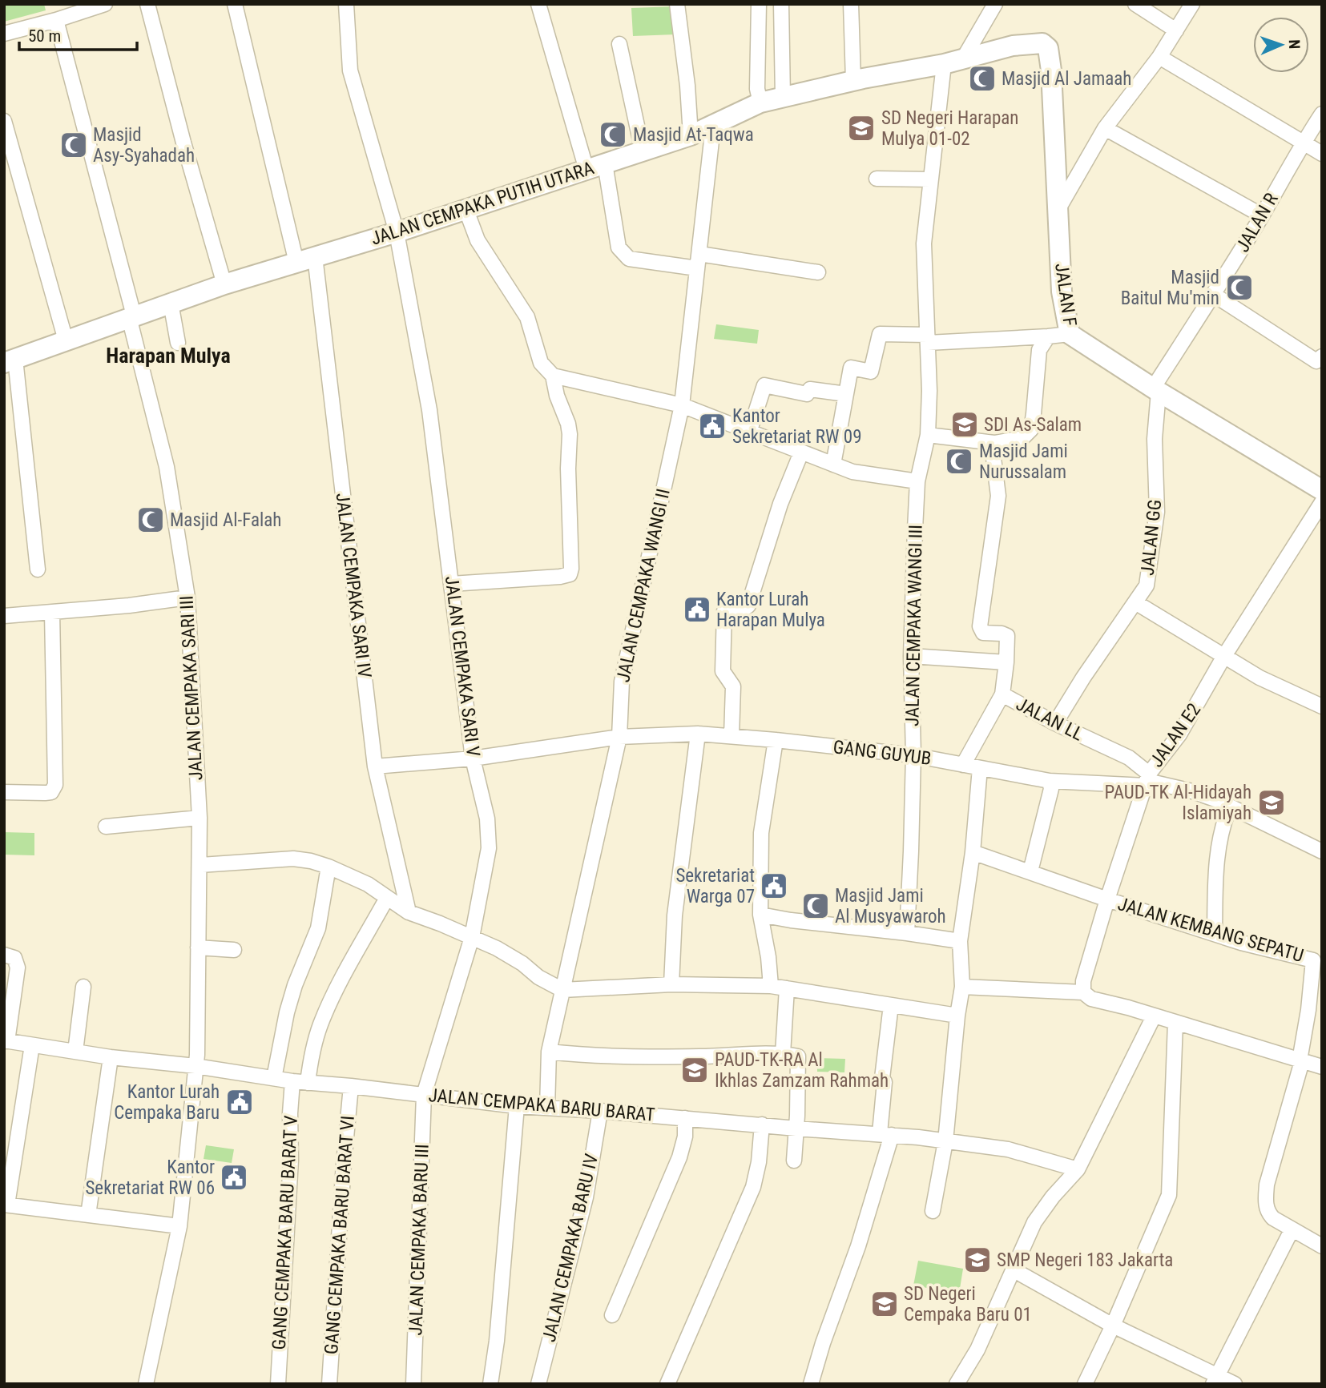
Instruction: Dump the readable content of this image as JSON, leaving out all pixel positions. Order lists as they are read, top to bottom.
{
  "streets": {
    "street": [
      "JALAN CEMPAKA PUTIH UTARA",
      "JALAN R",
      "JALAN F",
      "JALAN GG",
      "JALAN CEMPAKA SARI IV",
      "JALAN CEMPAKA WANGI II",
      "JALAN CEMPAKA WANGI III",
      "JALAN CEMPAKA SARI V",
      "JALAN CEMPAKA SARI III",
      "JALAN LL",
      "JALAN E2",
      "GANG GUYUB",
      "JALAN KEMBANG SEPATU",
      "JALAN CEMPAKA BARU BARAT",
      "GANG CEMPAKA BARU BARAT V",
      "GANG CEMPAKA BARU BARAT VI",
      "JALAN CEMPAKA BARU III",
      "JALAN CEMPAKA BARU IV"
    ]
  },
  "crossings": [
    ["JALAN CEMPAKA PUTIH UTARA", "JALAN F"],
    ["JALAN CEMPAKA PUTIH UTARA", "JALAN CEMPAKA SARI IV"],
    ["JALAN CEMPAKA PUTIH UTARA", "JALAN CEMPAKA WANGI II"],
    ["JALAN CEMPAKA PUTIH UTARA", "JALAN CEMPAKA WANGI III"],
    ["JALAN CEMPAKA PUTIH UTARA", "JALAN CEMPAKA SARI V"],
    ["JALAN CEMPAKA PUTIH UTARA", "JALAN CEMPAKA SARI III"],
    ["JALAN R", "JALAN F"],
    ["JALAN R", "JALAN GG"],
    ["JALAN F", "JALAN GG"],
    ["JALAN GG", "JALAN LL"],
    ["JALAN CEMPAKA SARI IV", "GANG GUYUB"],
    ["JALAN CEMPAKA WANGI II", "GANG GUYUB"],
    ["JALAN CEMPAKA WANGI II", "JALAN CEMPAKA BARU BARAT"],
    ["JALAN CEMPAKA WANGI III", "GANG GUYUB"],
    ["JALAN CEMPAKA SARI V", "GANG GUYUB"],
    ["JALAN CEMPAKA SARI V", "JALAN CEMPAKA BARU BARAT"],
    ["JALAN CEMPAKA SARI V", "JALAN CEMPAKA BARU III"],
    ["JALAN CEMPAKA SARI III", "JALAN CEMPAKA BARU BARAT"],
    ["JALAN LL", "JALAN E2"],
    ["JALAN LL", "GANG GUYUB"],
    ["JALAN E2", "GANG GUYUB"],
    ["JALAN E2", "JALAN KEMBANG SEPATU"],
    ["JALAN CEMPAKA BARU BARAT", "GANG CEMPAKA BARU BARAT V"],
    ["JALAN CEMPAKA BARU BARAT", "GANG CEMPAKA BARU BARAT VI"],
    ["JALAN CEMPAKA BARU BARAT", "JALAN CEMPAKA BARU III"],
    ["JALAN CEMPAKA BARU BARAT", "JALAN CEMPAKA BARU IV"]
  ],
  "districts": ["Harapan Mulya"],
  "places": {
    "mosque": [
      "Masjid Al Jamaah",
      "Masjid At-Taqwa",
      "Masjid Asy-Syahadah",
      "Masjid Baitul Mu'min",
      "Masjid Jami Nurussalam",
      "Masjid Al-Falah",
      "Masjid Jami Al Musyawaroh"
    ],
    "school or university": [
      "SD Negeri Harapan Mulya 01-02",
      "SDI As-Salam",
      "PAUD-TK Al-Hidayah Islamiyah",
      "PAUD-TK-RA Al Ikhlas Zamzam Rahmah",
      "SMP Negeri 183 Jakarta",
      "SD Negeri Cempaka Baru 01"
    ],
    "public building": [
      "Kantor Sekretariat RW 09",
      "Kantor Lurah Harapan Mulya",
      "Sekretariat Warga 07",
      "Kantor Lurah Cempaka Baru",
      "Kantor Sekretariat RW 06"
    ]
  },
  "scale_bar": "50 m",
  "north": "right"
}
